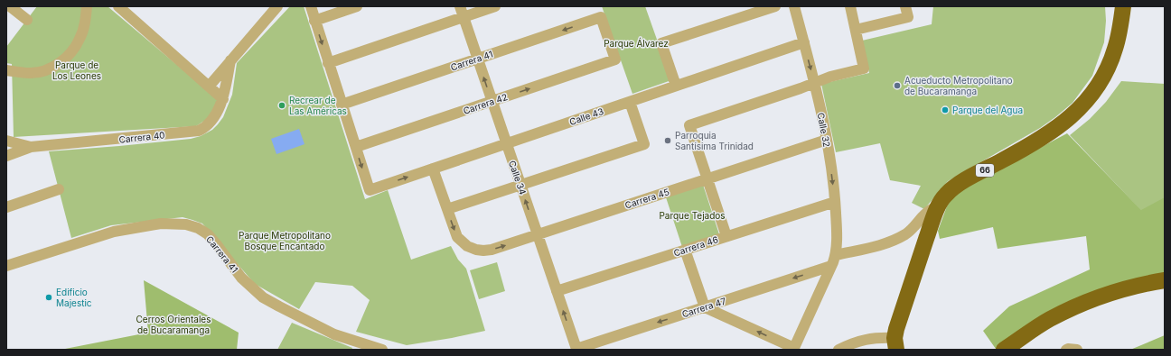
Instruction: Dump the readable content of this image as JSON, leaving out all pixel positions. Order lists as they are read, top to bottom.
{
  "streets": {
    "highway": ["66"],
    "street": [
      "Carrera 41",
      "Carrera 42",
      "Calle 43",
      "Calle 32",
      "Carrera 40",
      "Calle 34",
      "Carrera 45",
      "Carrera 46",
      "Carrera 47"
    ]
  },
  "crossings": [
    ["Carrera 41", "Carrera 42"],
    ["Carrera 41", "Calle 34"],
    ["Carrera 42", "Calle 43"],
    ["Carrera 42", "Calle 34"],
    ["Calle 43", "Calle 32"],
    ["Calle 43", "Calle 34"],
    ["Calle 32", "Carrera 45"],
    ["Calle 32", "Carrera 46"],
    ["Calle 34", "Carrera 45"],
    ["Calle 34", "Carrera 46"],
    ["Calle 34", "Carrera 47"]
  ],
  "one_way": [
    "Carrera 42",
    "Calle 32",
    "Calle 34",
    "Carrera 47"
  ],
  "parks": [
    "Parque Álvarez",
    "Parque de Los Leones",
    "Parque Tejados",
    "Parque Metropolitano Bosque Encantado",
    "Cerros Orientales de Bucaramanga"
  ],
  "places": [
    "Acueducto Metropolitano de Bucaramanga",
    "Recrear de Las Américas",
    "Parque del Agua",
    "Parroquia Santísima Trinidad",
    "Edificio Majestic"
  ]
}
